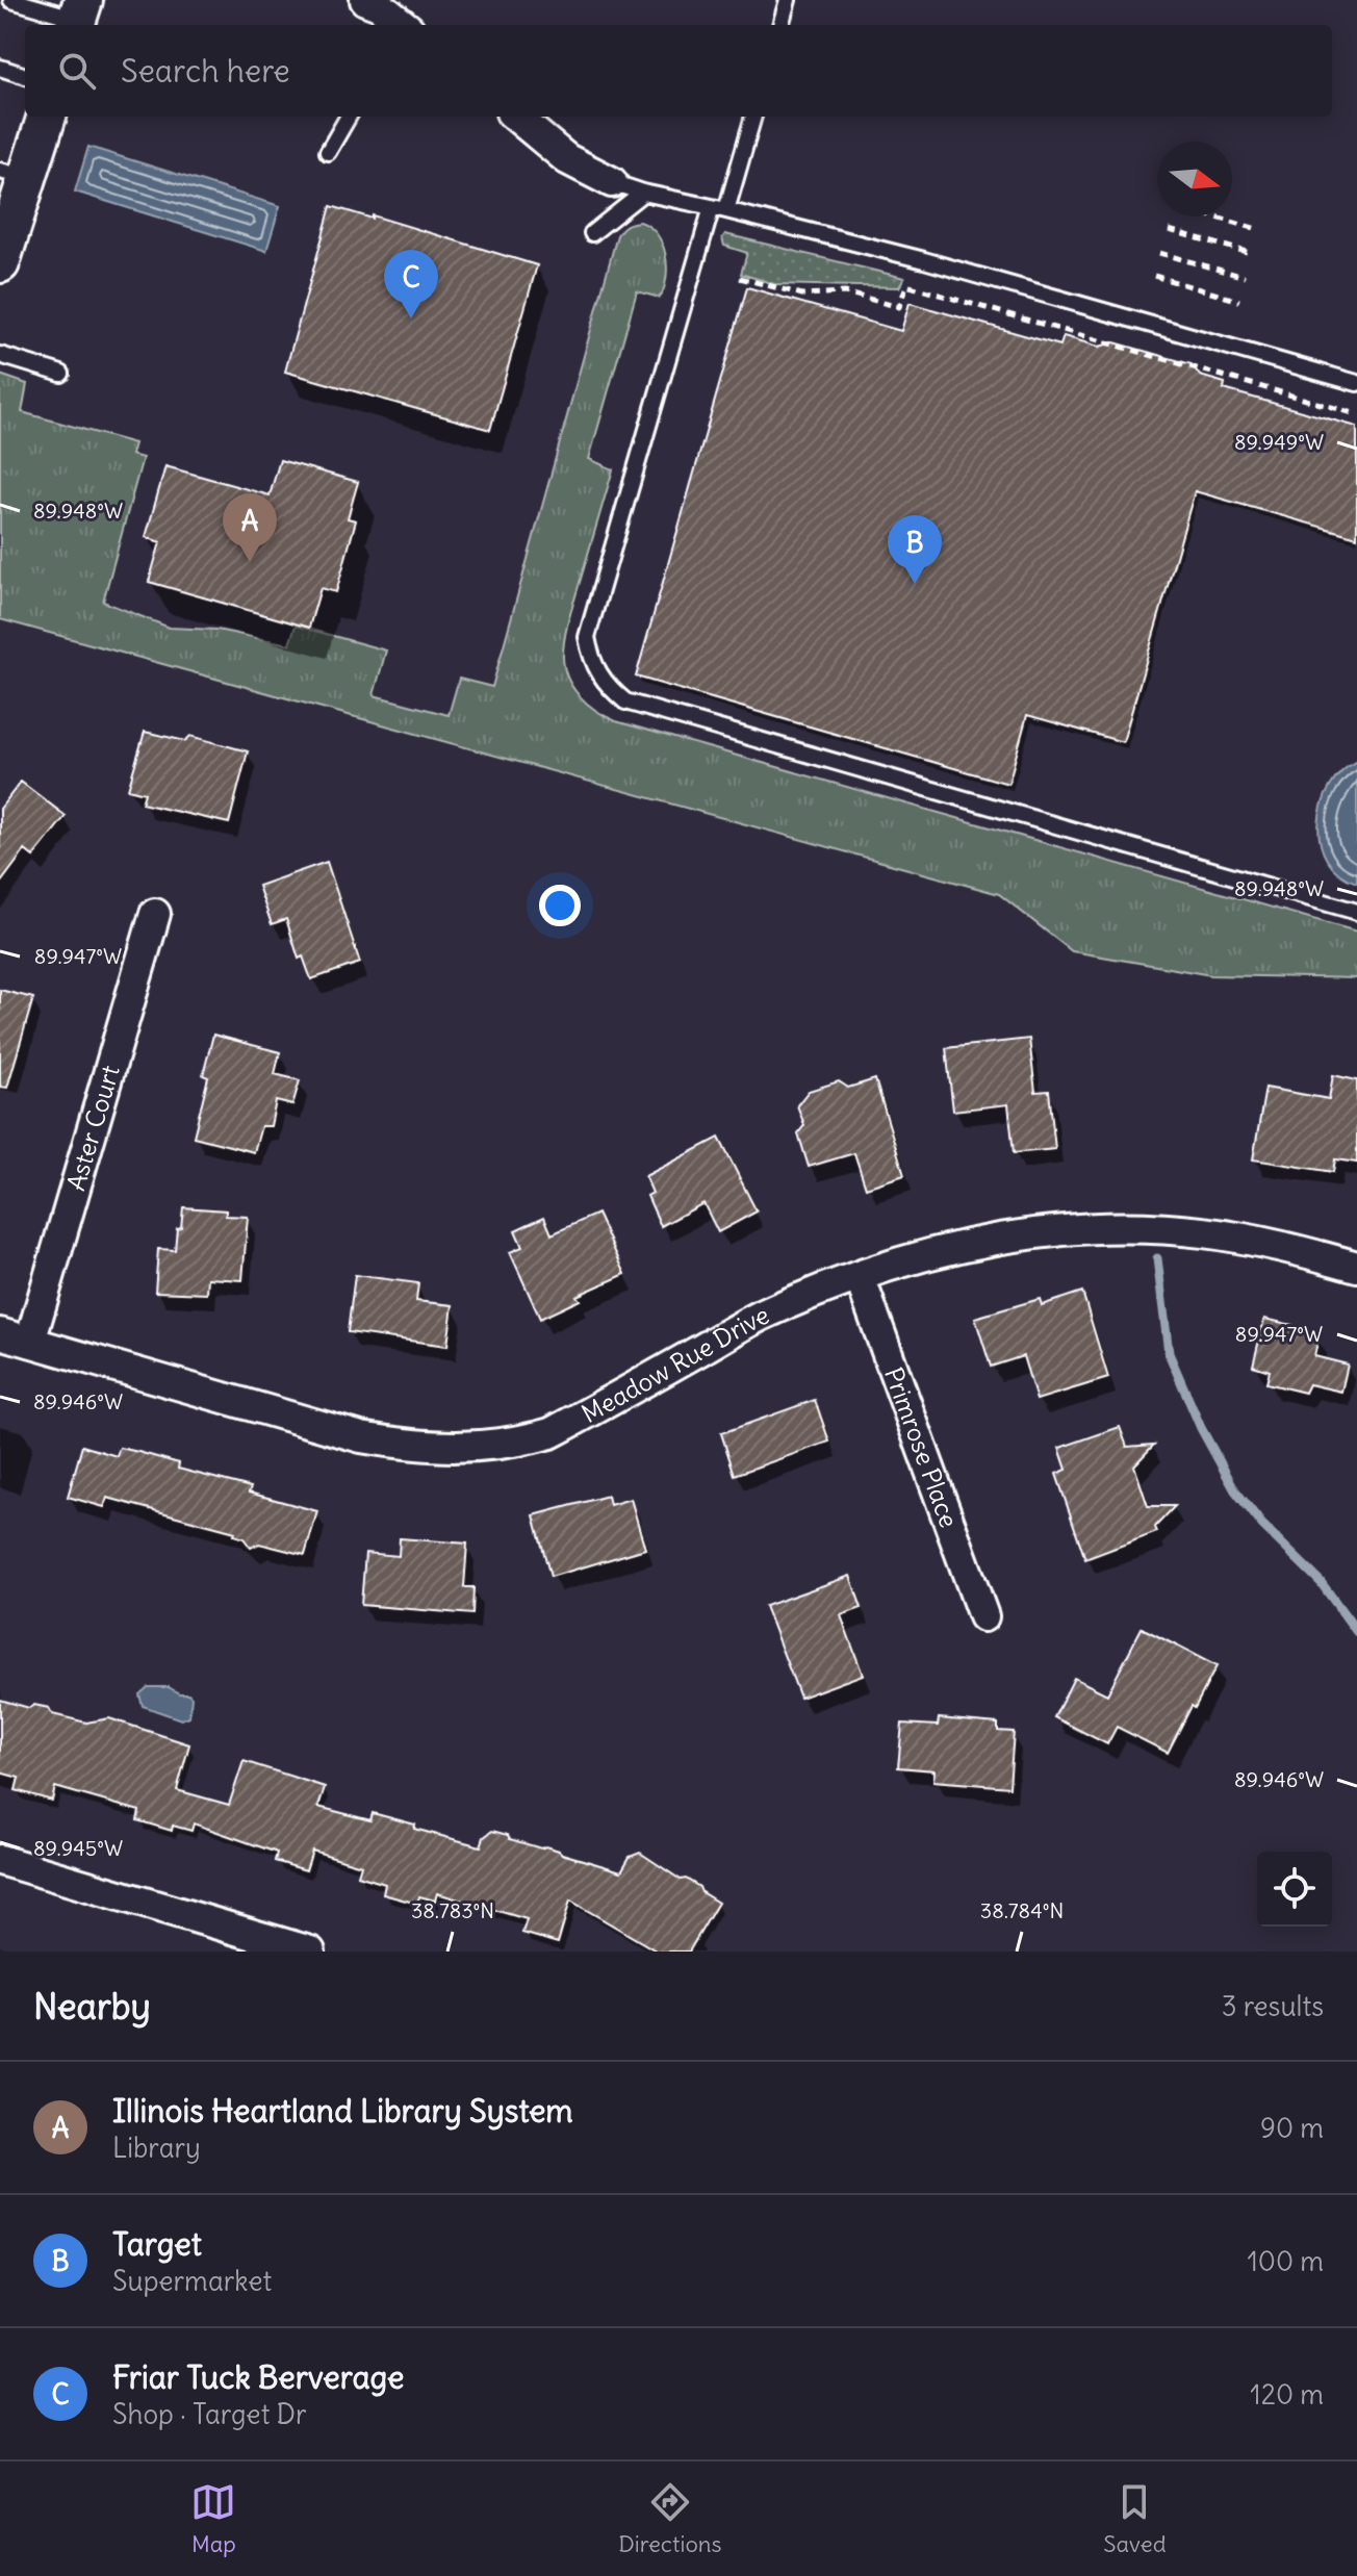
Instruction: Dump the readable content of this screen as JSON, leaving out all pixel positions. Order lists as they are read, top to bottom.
{
  "streets": {
    "street": ["Aster Court", "Meadow Rue Drive", "Primrose Place"]
  },
  "crossings": [
    ["Aster Court", "Meadow Rue Drive"],
    ["Meadow Rue Drive", "Primrose Place"]
  ],
  "north": "right",
  "page": {
    "search": "Search here",
    "pins": ["C", "A", "B"],
    "heading": ["Nearby", "3 results"],
    "list": [
      {
        "mark": "A",
        "name": "Illinois Heartland Library System",
        "note": "Library",
        "value": "90 m"
      },
      {
        "mark": "B",
        "name": "Target",
        "note": "Supermarket",
        "value": "100 m"
      },
      {
        "mark": "C",
        "name": "Friar Tuck Berverage",
        "note": "Shop · Target Dr",
        "value": "120 m"
      }
    ],
    "nav": ["Map", "Directions", "Saved"]
  },
  "coordinates": [
    "89.949°W",
    "89.948°W",
    "89.947°W",
    "89.946°W",
    "89.945°W",
    "38.783°N",
    "38.784°N"
  ]
}
